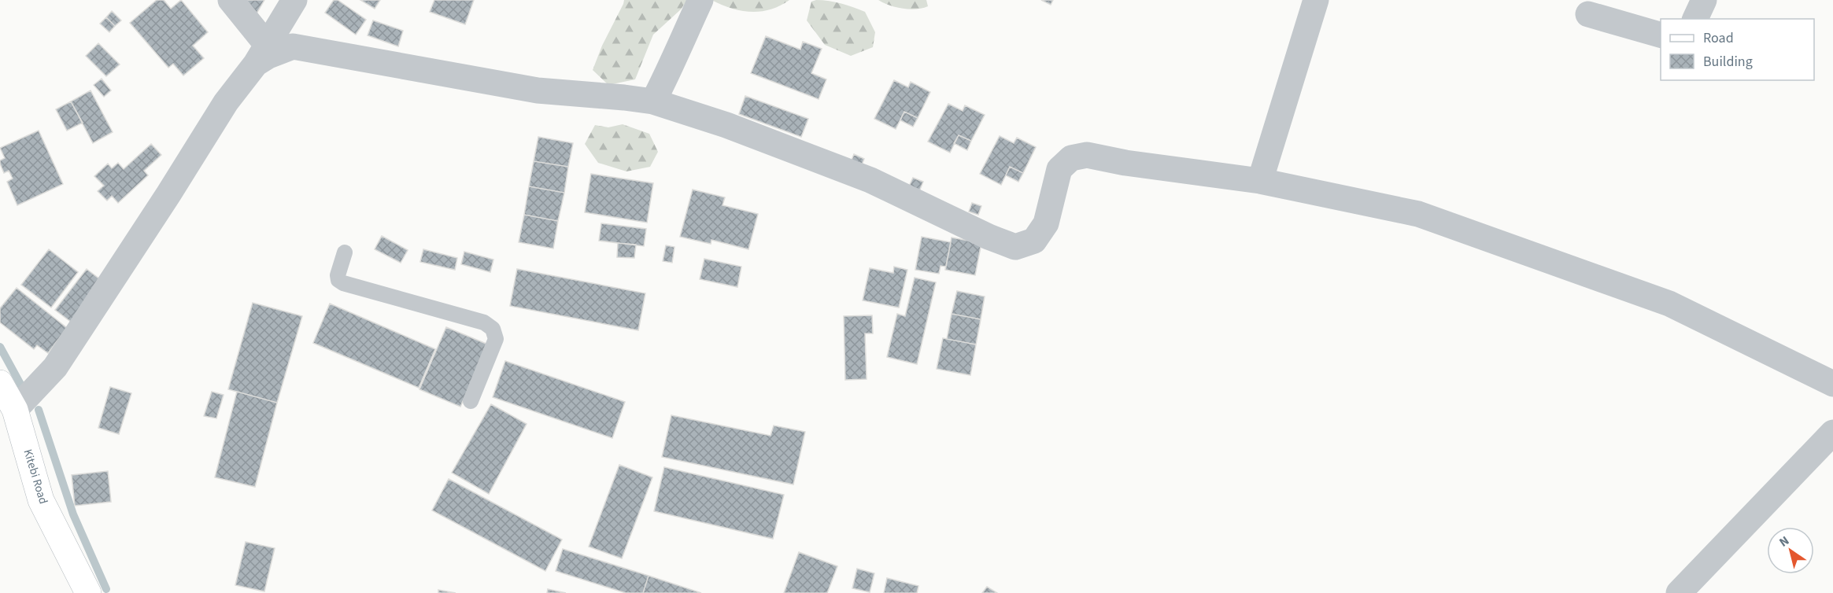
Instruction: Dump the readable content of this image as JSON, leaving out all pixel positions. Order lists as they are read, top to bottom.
{
  "streets": {
    "main road": ["Kitebi Road"]
  },
  "legend": ["Road", "Building"],
  "north": "top left"
}
